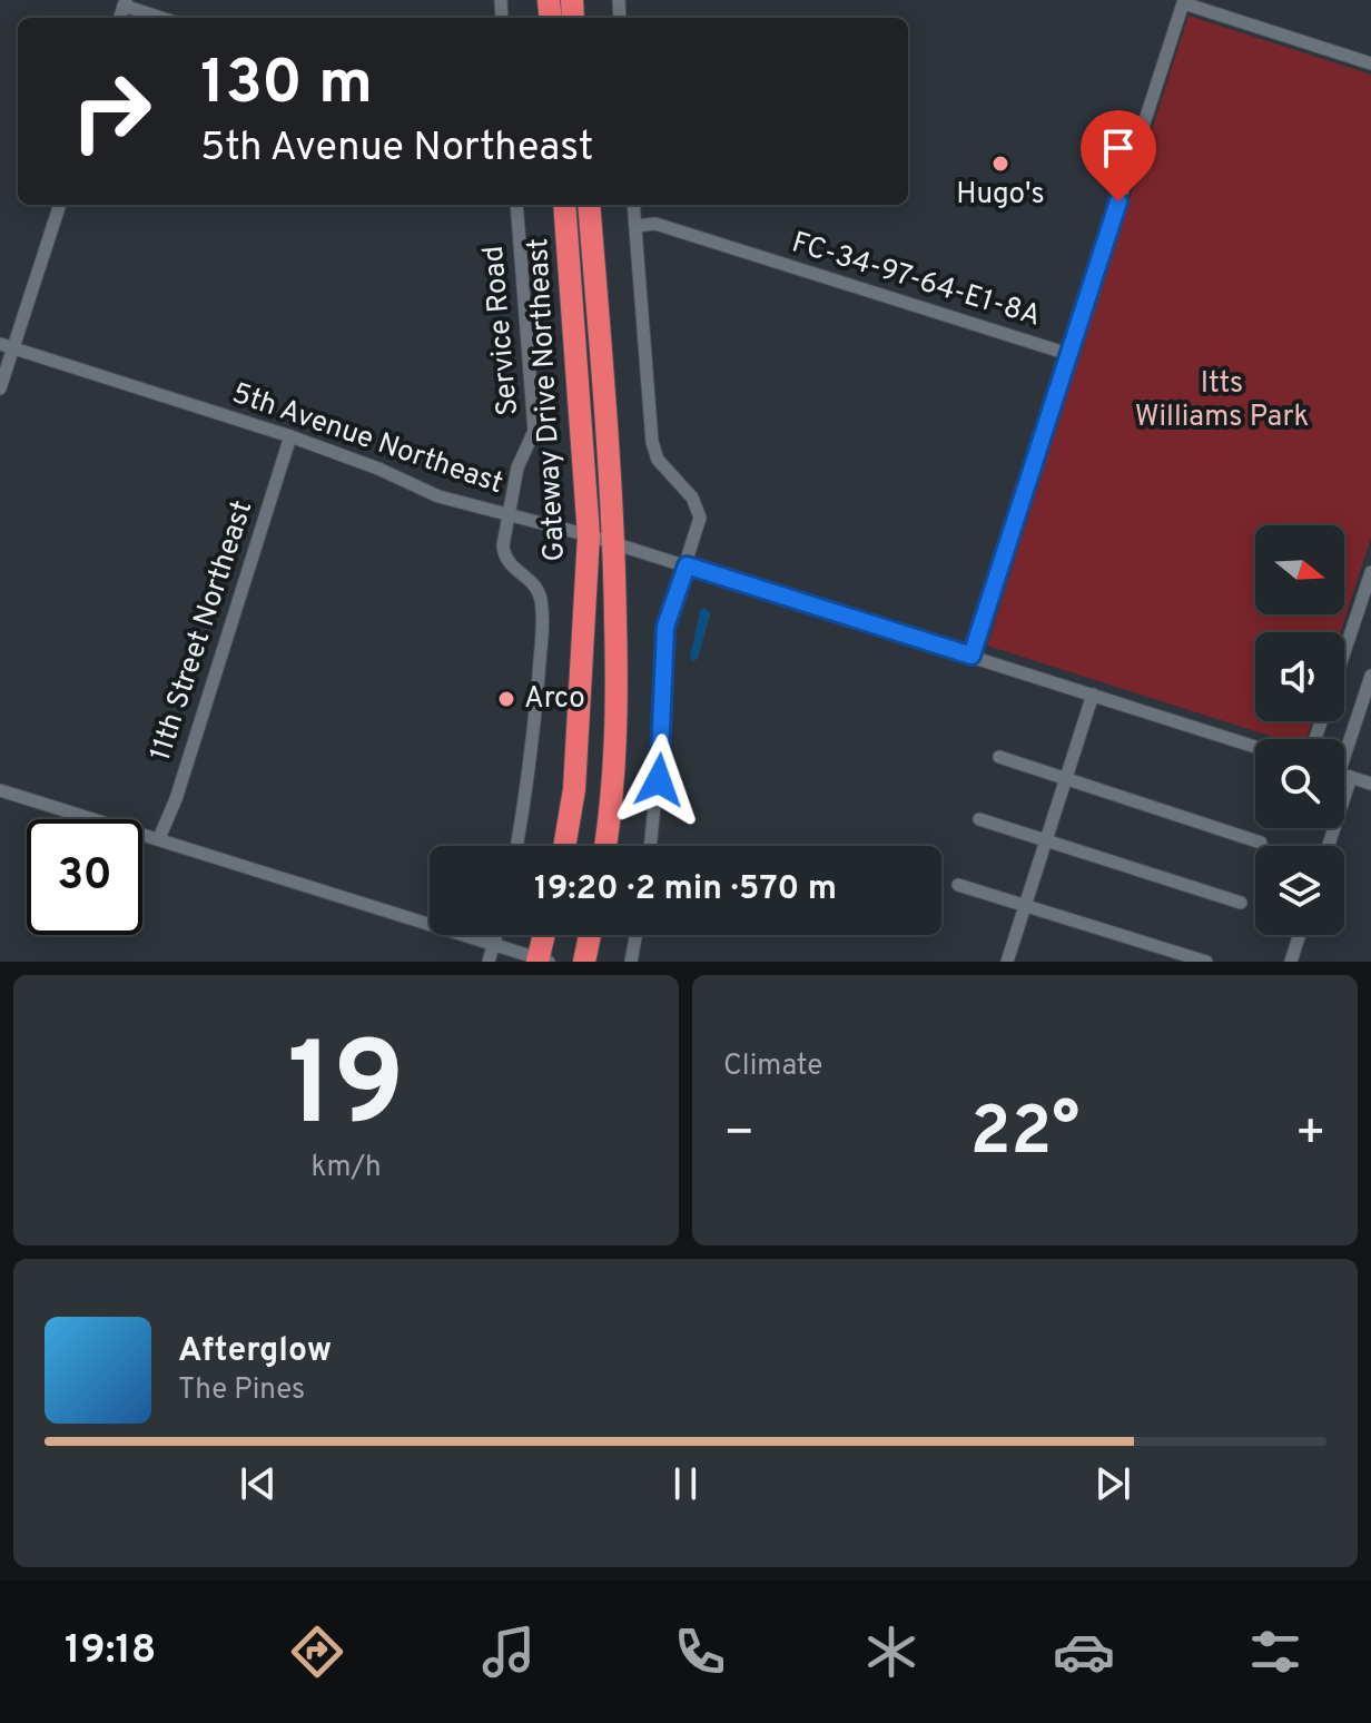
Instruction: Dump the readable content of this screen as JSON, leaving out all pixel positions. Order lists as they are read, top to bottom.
{
  "streets": {
    "highway": ["Gateway Drive Northeast"],
    "street": [
      "FC-34-97-64-E1-8A",
      "Service Road",
      "5th Avenue Northeast",
      "11th Street Northeast"
    ]
  },
  "crossings": [
    ["Service Road", "5th Avenue Northeast"],
    ["Gateway Drive Northeast", "5th Avenue Northeast"],
    ["5th Avenue Northeast", "11th Street Northeast"]
  ],
  "parks": ["Itts Williams Park"],
  "places": ["Hugo's", "Arco"],
  "north": "right",
  "page": {
    "turn": ["130 m", "5th Avenue Northeast"],
    "limit": "30",
    "trip": "19:20 · 2 min · 570 m",
    "tile": [
      ["19", "km/h"],
      "Climate"
    ],
    "heat": ["−", "22°", "+"],
    "song": ["Afterglow", "The Pines"],
    "tabs": "19:18"
  }
}
